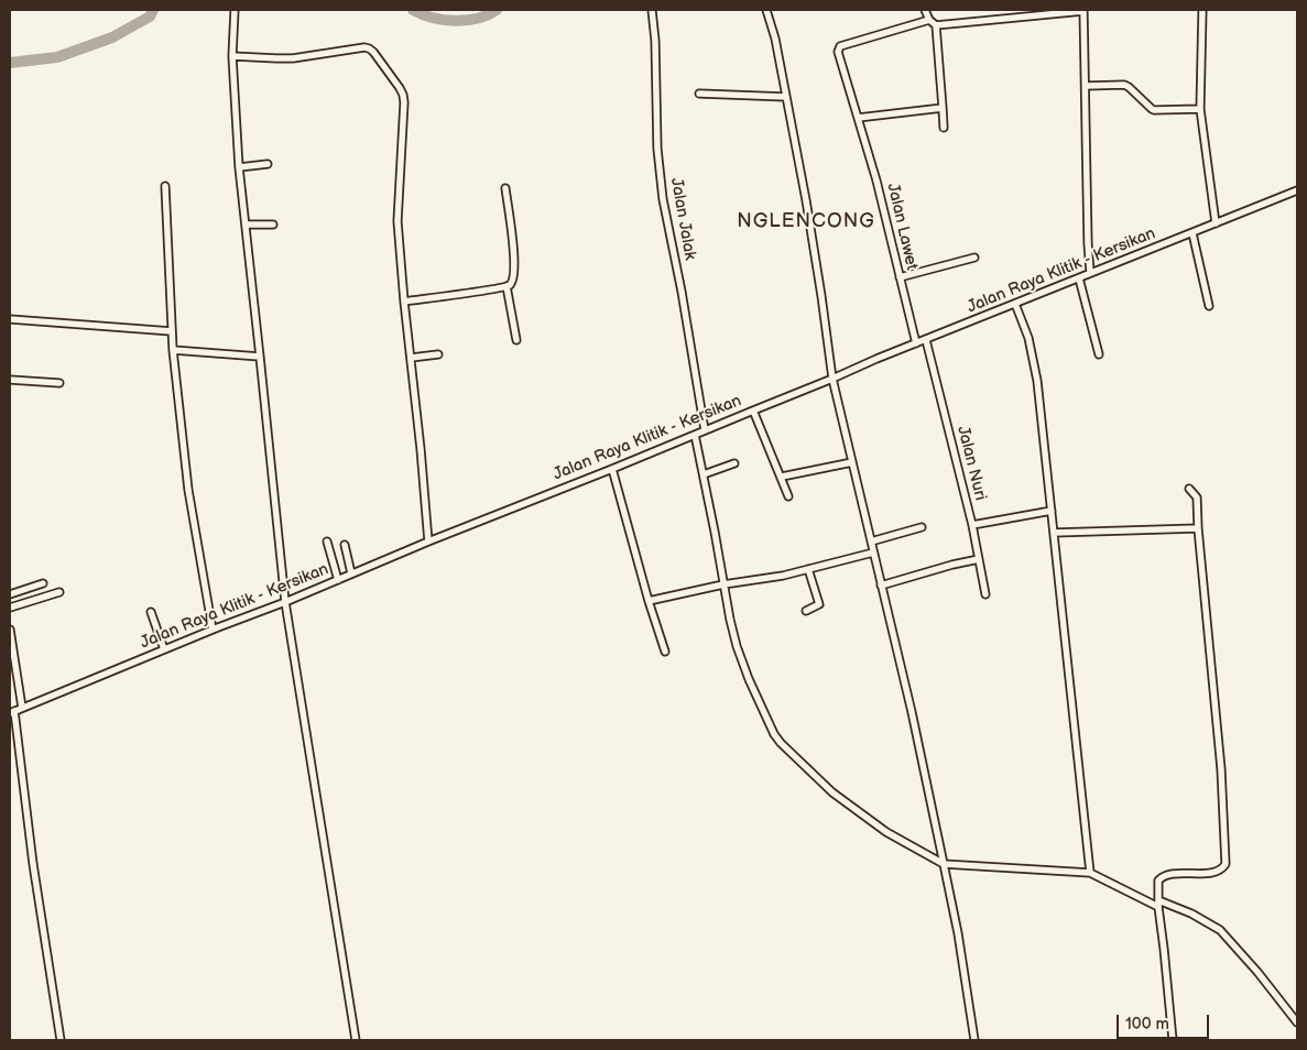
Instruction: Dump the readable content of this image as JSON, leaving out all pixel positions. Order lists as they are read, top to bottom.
{
  "streets": {
    "street": [
      "Jalan Jalak",
      "Jalan Lawet",
      "Jalan Raya Klitik - Kersikan",
      "Jalan Nuri"
    ]
  },
  "crossings": [
    ["Jalan Jalak", "Jalan Raya Klitik - Kersikan"],
    ["Jalan Lawet", "Jalan Raya Klitik - Kersikan"],
    ["Jalan Raya Klitik - Kersikan", "Jalan Nuri"]
  ],
  "districts": ["NGLENCONG"],
  "scale_bar": "100 m"
}
